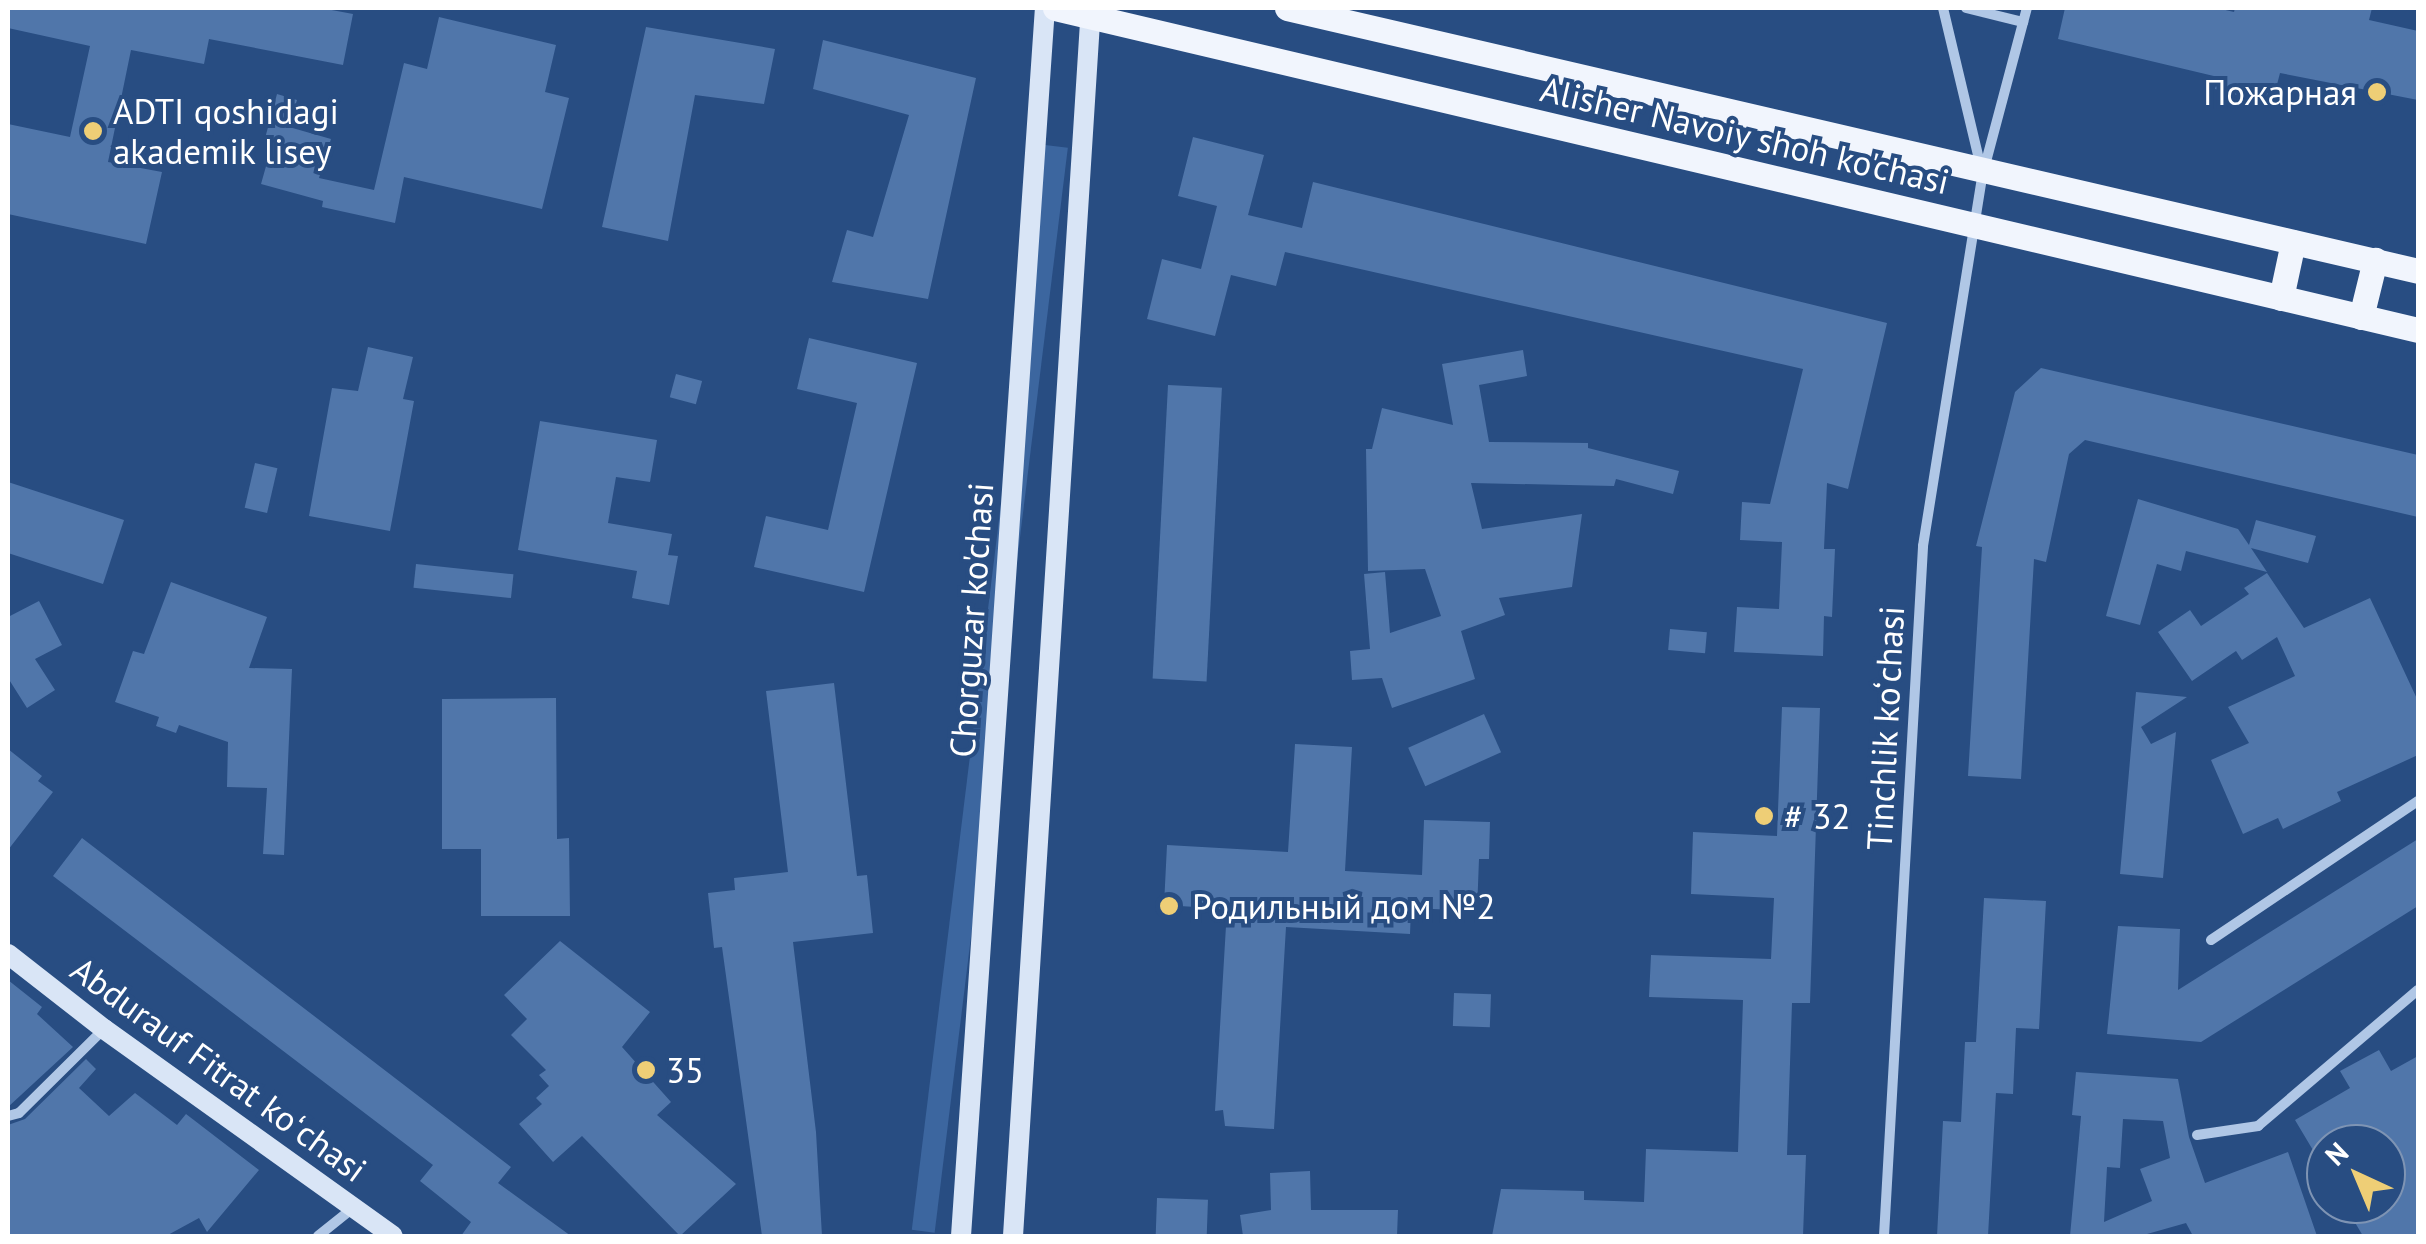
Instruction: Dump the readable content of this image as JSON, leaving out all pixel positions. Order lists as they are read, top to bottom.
{
  "streets": {
    "main road": ["Alisher Navoiy shoh ko'chasi", "Chorguzar ko'chasi", "Abdurauf Fitrat koʻchasi"],
    "street": ["Tinchlik kо‘chasi"]
  },
  "crossings": [
    ["Alisher Navoiy shoh ko'chasi", "Tinchlik kо‘chasi"]
  ],
  "places": [
    "Пожарная",
    "ADTI qoshidagi akademik lisey",
    "# 32",
    "Родильный дом №2",
    "35"
  ],
  "north": "top left"
}
